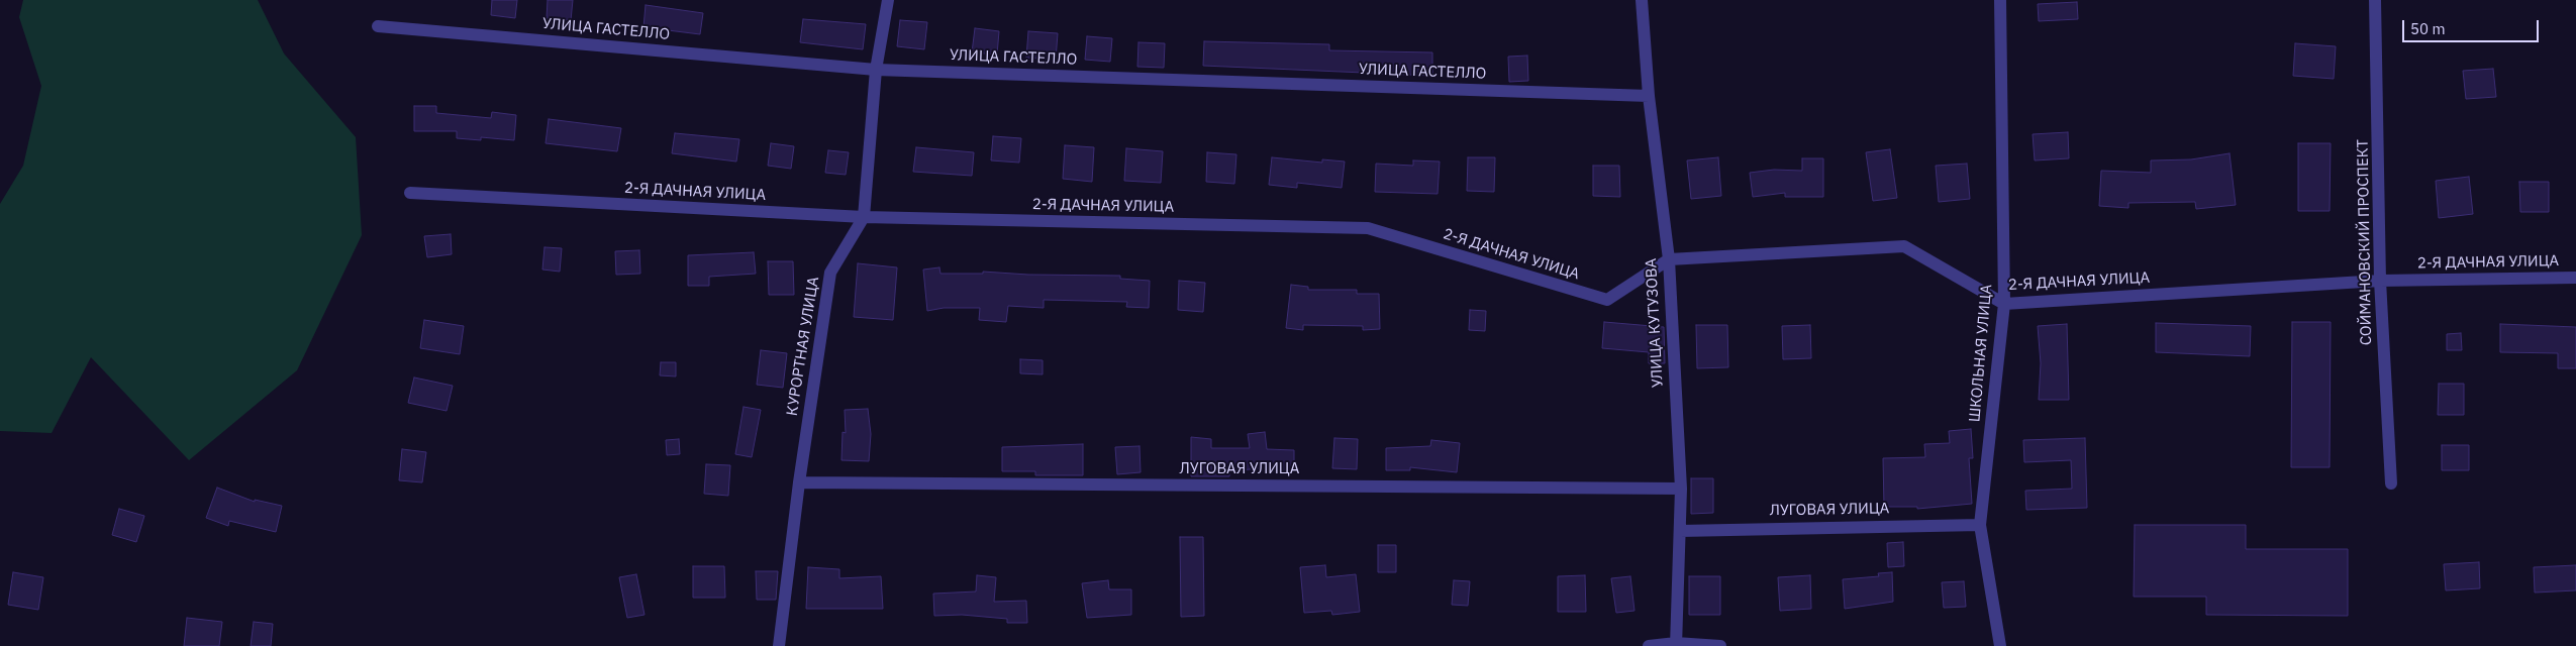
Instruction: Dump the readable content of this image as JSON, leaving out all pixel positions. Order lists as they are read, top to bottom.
{
  "streets": {
    "street": [
      "УЛИЦА ГАСТЕЛЛО",
      "2-Я ДАЧНАЯ УЛИЦА",
      "СОЙМАНОВСКИЙ ПРОСПЕКТ",
      "УЛИЦА КУТУЗОВА",
      "КУРОРТНАЯ УЛИЦА",
      "ШКОЛЬНАЯ УЛИЦА",
      "ЛУГОВАЯ УЛИЦА"
    ]
  },
  "crossings": [
    ["УЛИЦА ГАСТЕЛЛО", "УЛИЦА КУТУЗОВА"],
    ["УЛИЦА ГАСТЕЛЛО", "КУРОРТНАЯ УЛИЦА"],
    ["2-Я ДАЧНАЯ УЛИЦА", "СОЙМАНОВСКИЙ ПРОСПЕКТ"],
    ["2-Я ДАЧНАЯ УЛИЦА", "УЛИЦА КУТУЗОВА"],
    ["2-Я ДАЧНАЯ УЛИЦА", "КУРОРТНАЯ УЛИЦА"],
    ["2-Я ДАЧНАЯ УЛИЦА", "ШКОЛЬНАЯ УЛИЦА"],
    ["УЛИЦА КУТУЗОВА", "ЛУГОВАЯ УЛИЦА"],
    ["КУРОРТНАЯ УЛИЦА", "ЛУГОВАЯ УЛИЦА"],
    ["ШКОЛЬНАЯ УЛИЦА", "ЛУГОВАЯ УЛИЦА"]
  ],
  "scale_bar": "50 m"
}
